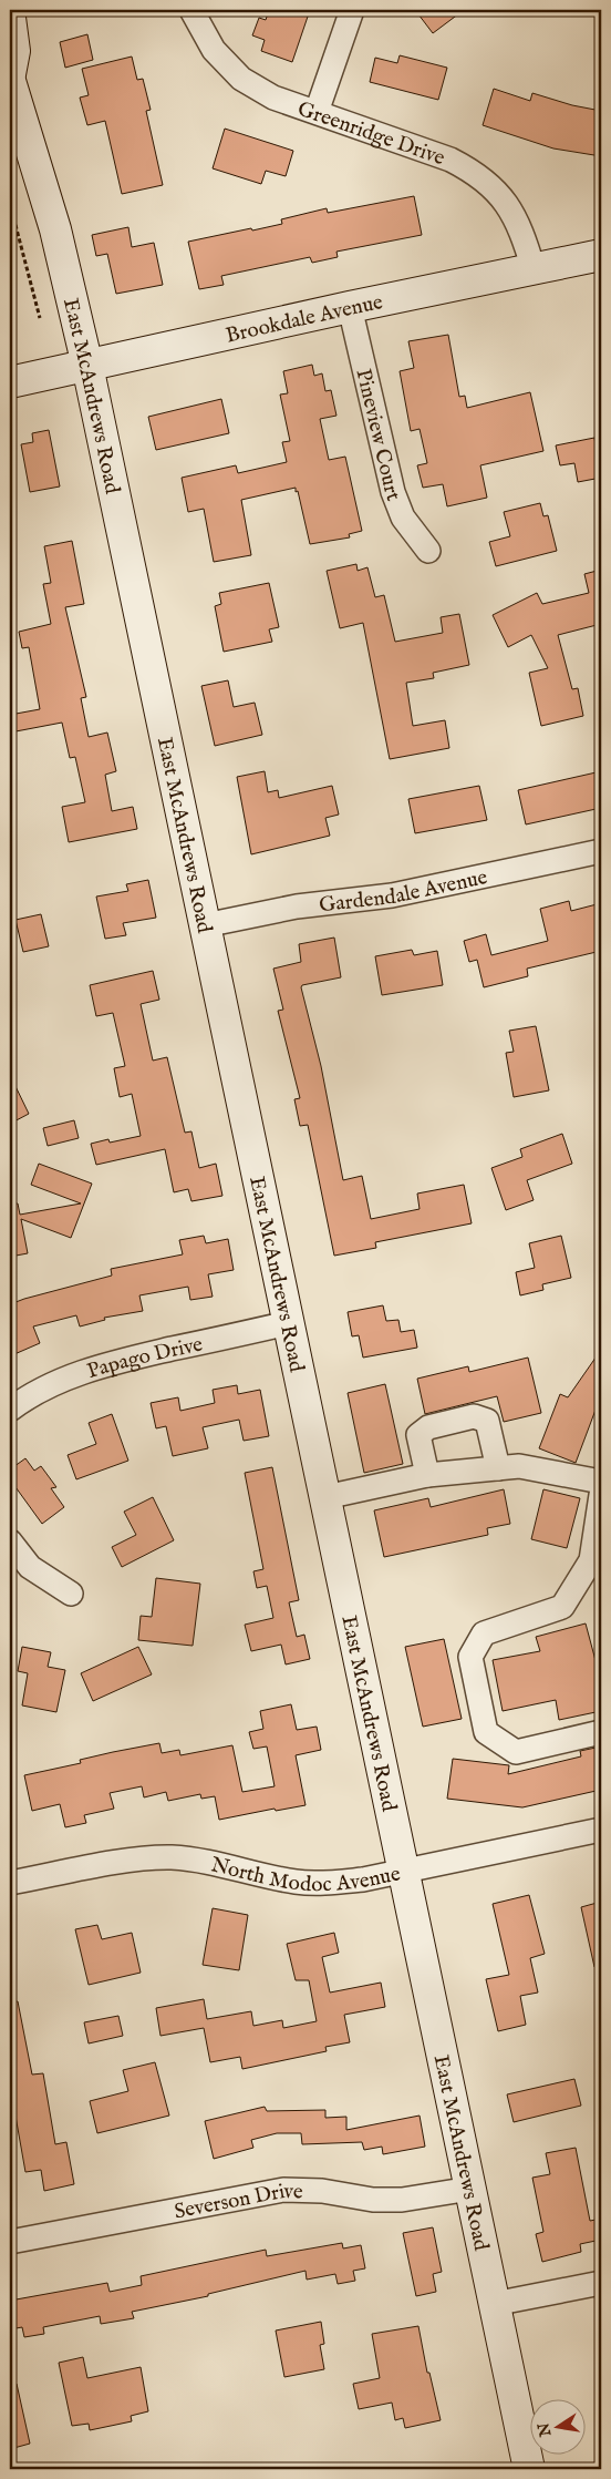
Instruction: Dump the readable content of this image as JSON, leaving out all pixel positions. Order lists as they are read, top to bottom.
{
  "streets": {
    "main road": ["Brookdale Avenue", "East McAndrews Road"],
    "street": [
      "Greenridge Drive",
      "Pineview Court",
      "Gardendale Avenue",
      "Papago Drive",
      "North Modoc Avenue",
      "Severson Drive"
    ]
  },
  "crossings": [
    ["Greenridge Drive", "Brookdale Avenue"],
    ["Brookdale Avenue", "East McAndrews Road"],
    ["Brookdale Avenue", "Pineview Court"],
    ["East McAndrews Road", "Gardendale Avenue"],
    ["East McAndrews Road", "Papago Drive"],
    ["East McAndrews Road", "North Modoc Avenue"],
    ["East McAndrews Road", "Severson Drive"]
  ],
  "north": "left"
}
